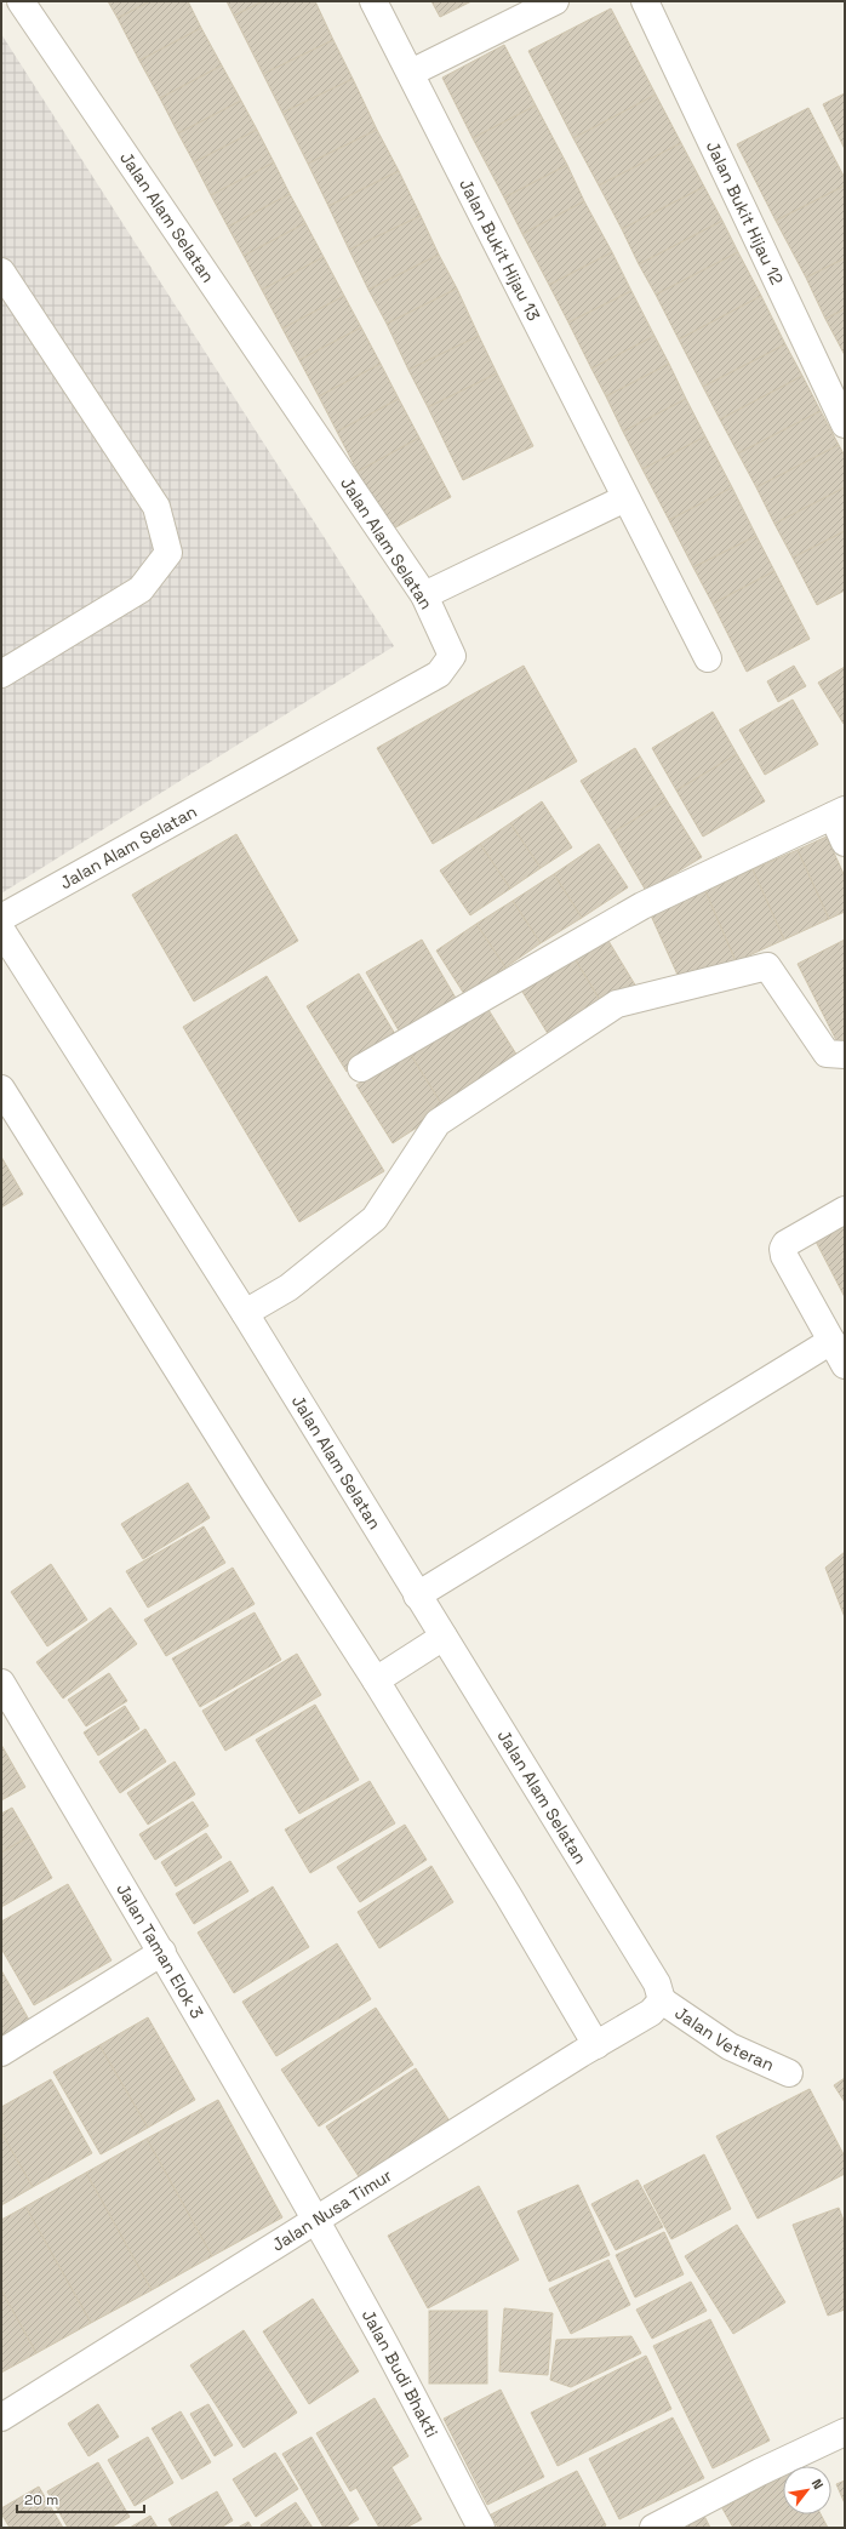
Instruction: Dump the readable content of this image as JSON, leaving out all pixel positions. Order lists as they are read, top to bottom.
{
  "streets": {
    "street": [
      "Jalan Bukit Hijau 12",
      "Jalan Alam Selatan",
      "Jalan Bukit Hijau 13",
      "Jalan Taman Elok 3",
      "Jalan Veteran",
      "Jalan Nusa Timur",
      "Jalan Budi Bhakti"
    ]
  },
  "crossings": [
    ["Jalan Alam Selatan", "Jalan Veteran"],
    ["Jalan Alam Selatan", "Jalan Nusa Timur"],
    ["Jalan Taman Elok 3", "Jalan Nusa Timur"],
    ["Jalan Taman Elok 3", "Jalan Budi Bhakti"],
    ["Jalan Veteran", "Jalan Nusa Timur"],
    ["Jalan Nusa Timur", "Jalan Budi Bhakti"]
  ],
  "scale_bar": "20 m",
  "north": "top right"
}
